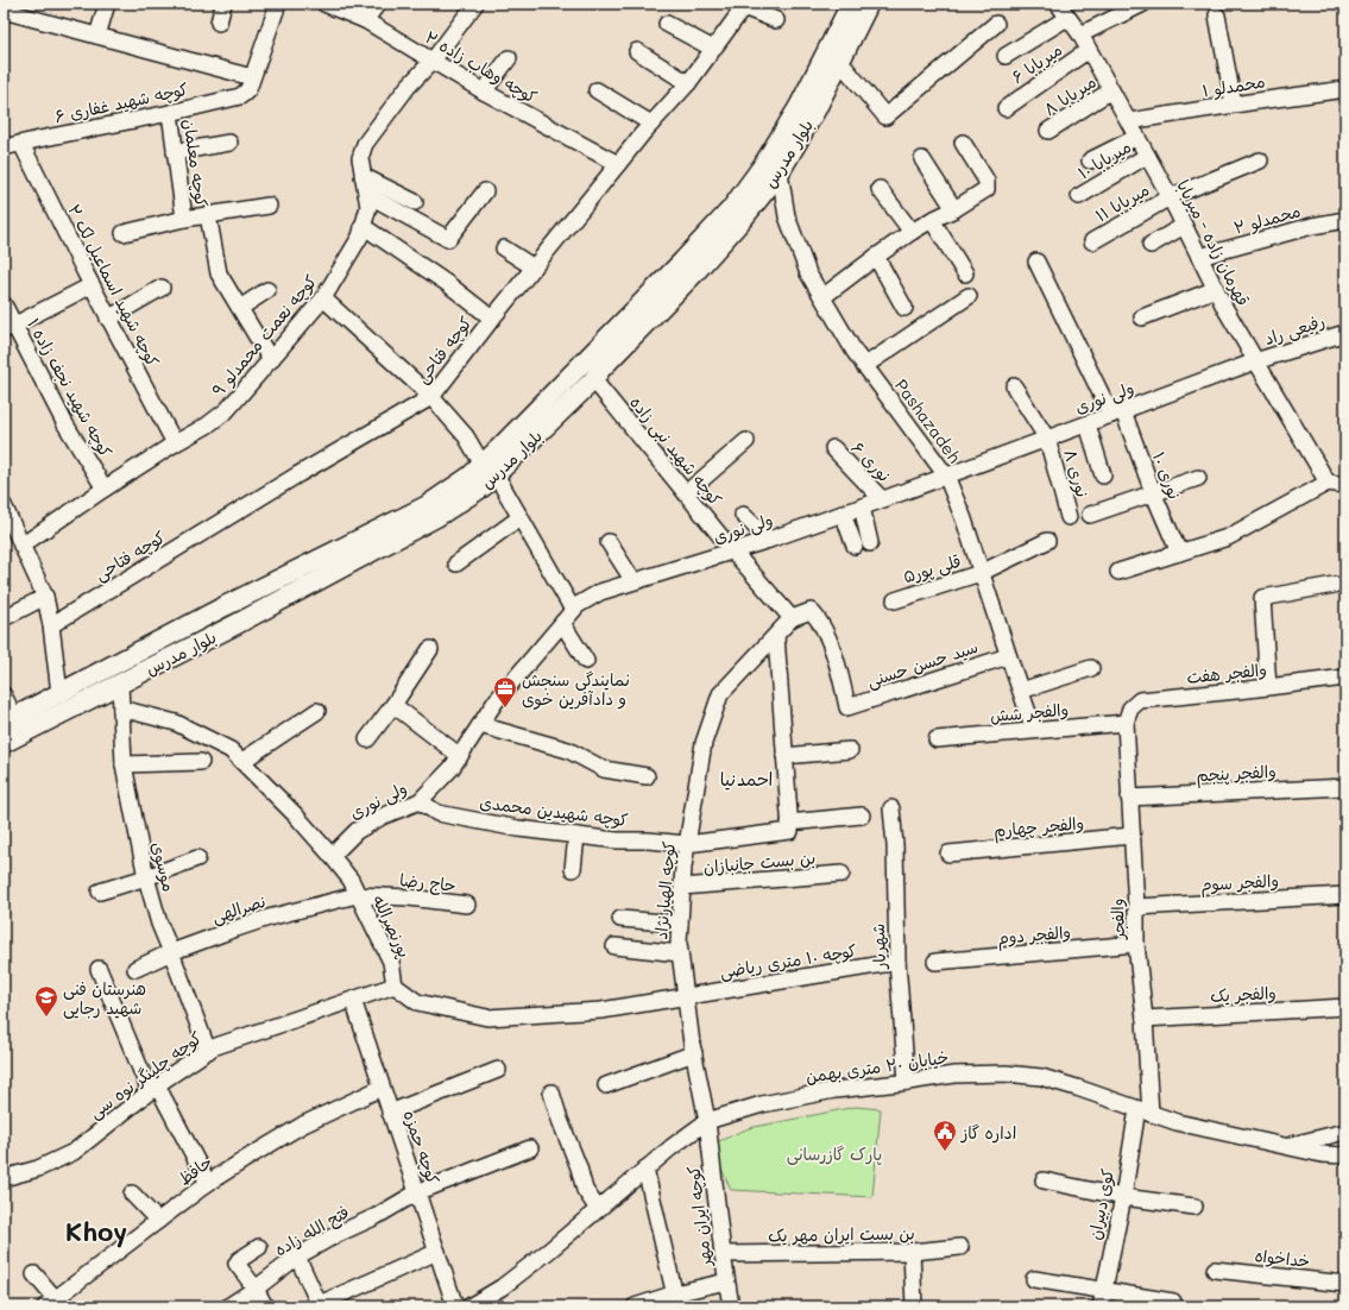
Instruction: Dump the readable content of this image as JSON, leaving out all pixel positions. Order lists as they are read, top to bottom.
{
  "streets": {
    "main road": ["بلوار مدرس"],
    "street": [
      "میربابا ۶",
      "کوچه وهاب زاده ۲",
      "محمدلو ۱",
      "میربابا ۸",
      "کوچه شهید غفاری ۶",
      "میربابا ۱۰",
      "کوچه معلمان",
      "میربابا ۱۱",
      "محمدلو ۲",
      "قهرمان زاده - میربابا",
      "کوچه شهید اسماعیل لک ۲",
      "رفیعی راد",
      "کوچه نعمت محمدلو ۹",
      "کوچه فتاحی",
      "کوچه شهید نجف زاده ۱",
      "ولی نوری",
      "Pashazadeh",
      "کوچه شهید نبی زاده",
      "نوری ۶",
      "نوری ۸",
      "نوری ۱۰",
      "قلی پور۵",
      "سید حسن حسنی",
      "والفجر هفت",
      "والفجر شش",
      "والفجر پنجم",
      "کوچه شهیدین محمدی",
      "والفجر چهارم",
      "بن بست جانبازان",
      "موسوی",
      "حاج رضا",
      "والفجر سوم",
      "کوچه الهیارنژاد",
      "نصرالهی",
      "والفجر",
      "پورنصرالله",
      "والفجر دوم",
      "شهریار",
      "کوچه ۱۰ متری ریاضی",
      "والفجر یک",
      "خیابان ۲۰ متری بهمن",
      "کوچه چلینگر نوه سی",
      "کوچه حمزه",
      "حافظ",
      "کوی دبیران",
      "کوچه ایران مهر",
      "فتح الله زاده",
      "بن بست ایران مهر یک",
      "خداخواه"
    ]
  },
  "crossings": [
    ["میربابا ۶", "قهرمان زاده - میربابا"],
    ["کوچه وهاب زاده ۲", "کوچه نعمت محمدلو ۹"],
    ["کوچه وهاب زاده ۲", "کوچه فتاحی"],
    ["محمدلو ۱", "قهرمان زاده - میربابا"],
    ["میربابا ۸", "قهرمان زاده - میربابا"],
    ["کوچه شهید غفاری ۶", "کوچه معلمان"],
    ["کوچه شهید غفاری ۶", "کوچه شهید اسماعیل لک ۲"],
    ["بلوار مدرس", "Pashazadeh"],
    ["بلوار مدرس", "کوچه شهید نبی زاده"],
    ["بلوار مدرس", "موسوی"],
    ["میربابا ۱۰", "قهرمان زاده - میربابا"],
    ["میربابا ۱۱", "قهرمان زاده - میربابا"],
    ["محمدلو ۲", "قهرمان زاده - میربابا"],
    ["قهرمان زاده - میربابا", "رفیعی راد"],
    ["قهرمان زاده - میربابا", "ولی نوری"],
    ["کوچه شهید اسماعیل لک ۲", "کوچه نعمت محمدلو ۹"],
    ["رفیعی راد", "ولی نوری"],
    ["کوچه نعمت محمدلو ۹", "کوچه شهید نجف زاده ۱"],
    ["ولی نوری", "Pashazadeh"],
    ["ولی نوری", "کوچه شهید نبی زاده"],
    ["ولی نوری", "نوری ۶"],
    ["ولی نوری", "نوری ۸"],
    ["ولی نوری", "نوری ۱۰"],
    ["ولی نوری", "کوچه شهیدین محمدی"],
    ["ولی نوری", "پورنصرالله"],
    ["Pashazadeh", "قلی پور۵"],
    ["Pashazadeh", "سید حسن حسنی"],
    ["Pashazadeh", "والفجر شش"],
    ["کوچه شهید نبی زاده", "سید حسن حسنی"],
    ["والفجر هفت", "والفجر شش"],
    ["والفجر هفت", "والفجر"],
    ["والفجر شش", "والفجر"],
    ["والفجر پنجم", "والفجر"],
    ["کوچه شهیدین محمدی", "کوچه الهیارنژاد"],
    ["والفجر چهارم", "والفجر"],
    ["بن بست جانبازان", "کوچه الهیارنژاد"],
    ["موسوی", "نصرالهی"],
    ["موسوی", "پورنصرالله"],
    ["موسوی", "کوچه چلینگر نوه سی"],
    ["حاج رضا", "نصرالهی"],
    ["حاج رضا", "پورنصرالله"],
    ["والفجر سوم", "والفجر"],
    ["کوچه الهیارنژاد", "پورنصرالله"],
    ["کوچه الهیارنژاد", "کوچه ۱۰ متری ریاضی"],
    ["کوچه الهیارنژاد", "خیابان ۲۰ متری بهمن"],
    ["کوچه الهیارنژاد", "کوچه ایران مهر"],
    ["نصرالهی", "پورنصرالله"],
    ["والفجر", "والفجر دوم"],
    ["والفجر", "والفجر یک"],
    ["والفجر", "خیابان ۲۰ متری بهمن"],
    ["والفجر", "کوی دبیران"],
    ["پورنصرالله", "کوچه ۱۰ متری ریاضی"],
    ["پورنصرالله", "کوچه چلینگر نوه سی"],
    ["شهریار", "کوچه ۱۰ متری ریاضی"],
    ["شهریار", "خیابان ۲۰ متری بهمن"],
    ["خیابان ۲۰ متری بهمن", "کوی دبیران"],
    ["خیابان ۲۰ متری بهمن", "کوچه ایران مهر"],
    ["کوچه چلینگر نوه سی", "کوچه حمزه"],
    ["کوچه حمزه", "حافظ"],
    ["کوچه حمزه", "فتح الله زاده"],
    ["کوچه ایران مهر", "بن بست ایران مهر یک"]
  ],
  "districts": ["احمدنیا", "Khoy"],
  "parks": ["پارک گازرسانی"],
  "places": {
    "office": ["نمایندگی سنجش و دادآفرین خوی"],
    "school or university": ["هنرستان فنی شهید رجایی"],
    "public building": ["اداره گاز"]
  }
}
